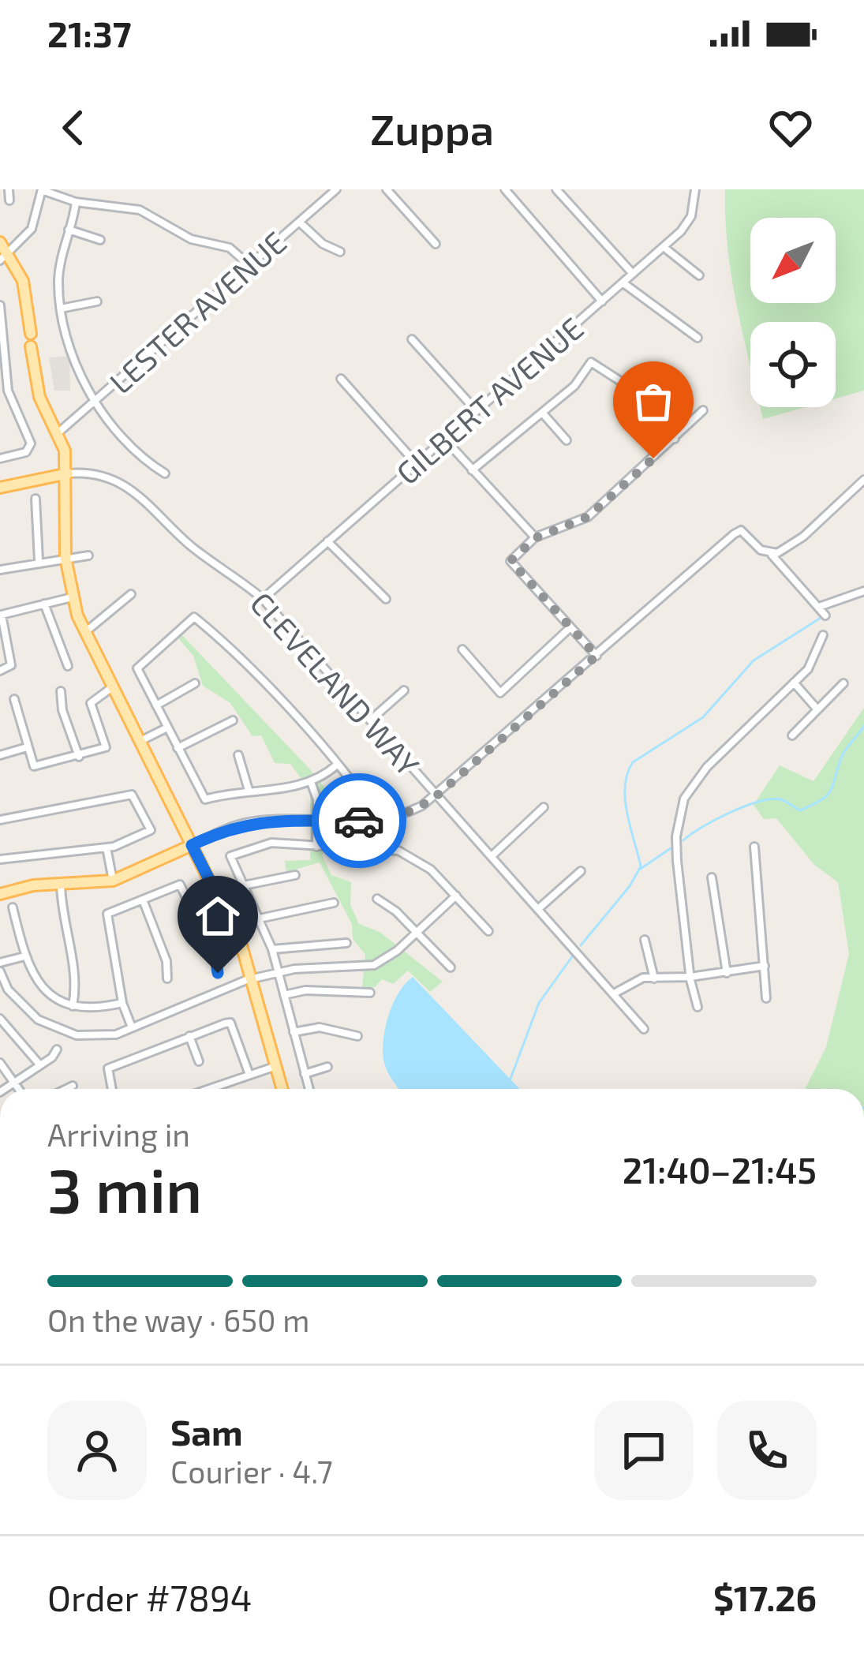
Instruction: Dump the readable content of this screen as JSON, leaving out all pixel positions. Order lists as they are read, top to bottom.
{
  "streets": {
    "street": ["LESTER AVENUE", "GILBERT AVENUE", "CLEVELAND WAY"]
  },
  "crossings": [
    ["GILBERT AVENUE", "CLEVELAND WAY"]
  ],
  "north": "bottom left",
  "page": {
    "status": "21:37",
    "header": "Zuppa",
    "heading": ["3 min", "Arriving in", "21:40–21:45"],
    "panel": [
      "Sam",
      "Courier · 4.7",
      "Order #7894",
      "$17.26"
    ],
    "bar": "On the way · 650 m"
  }
}
